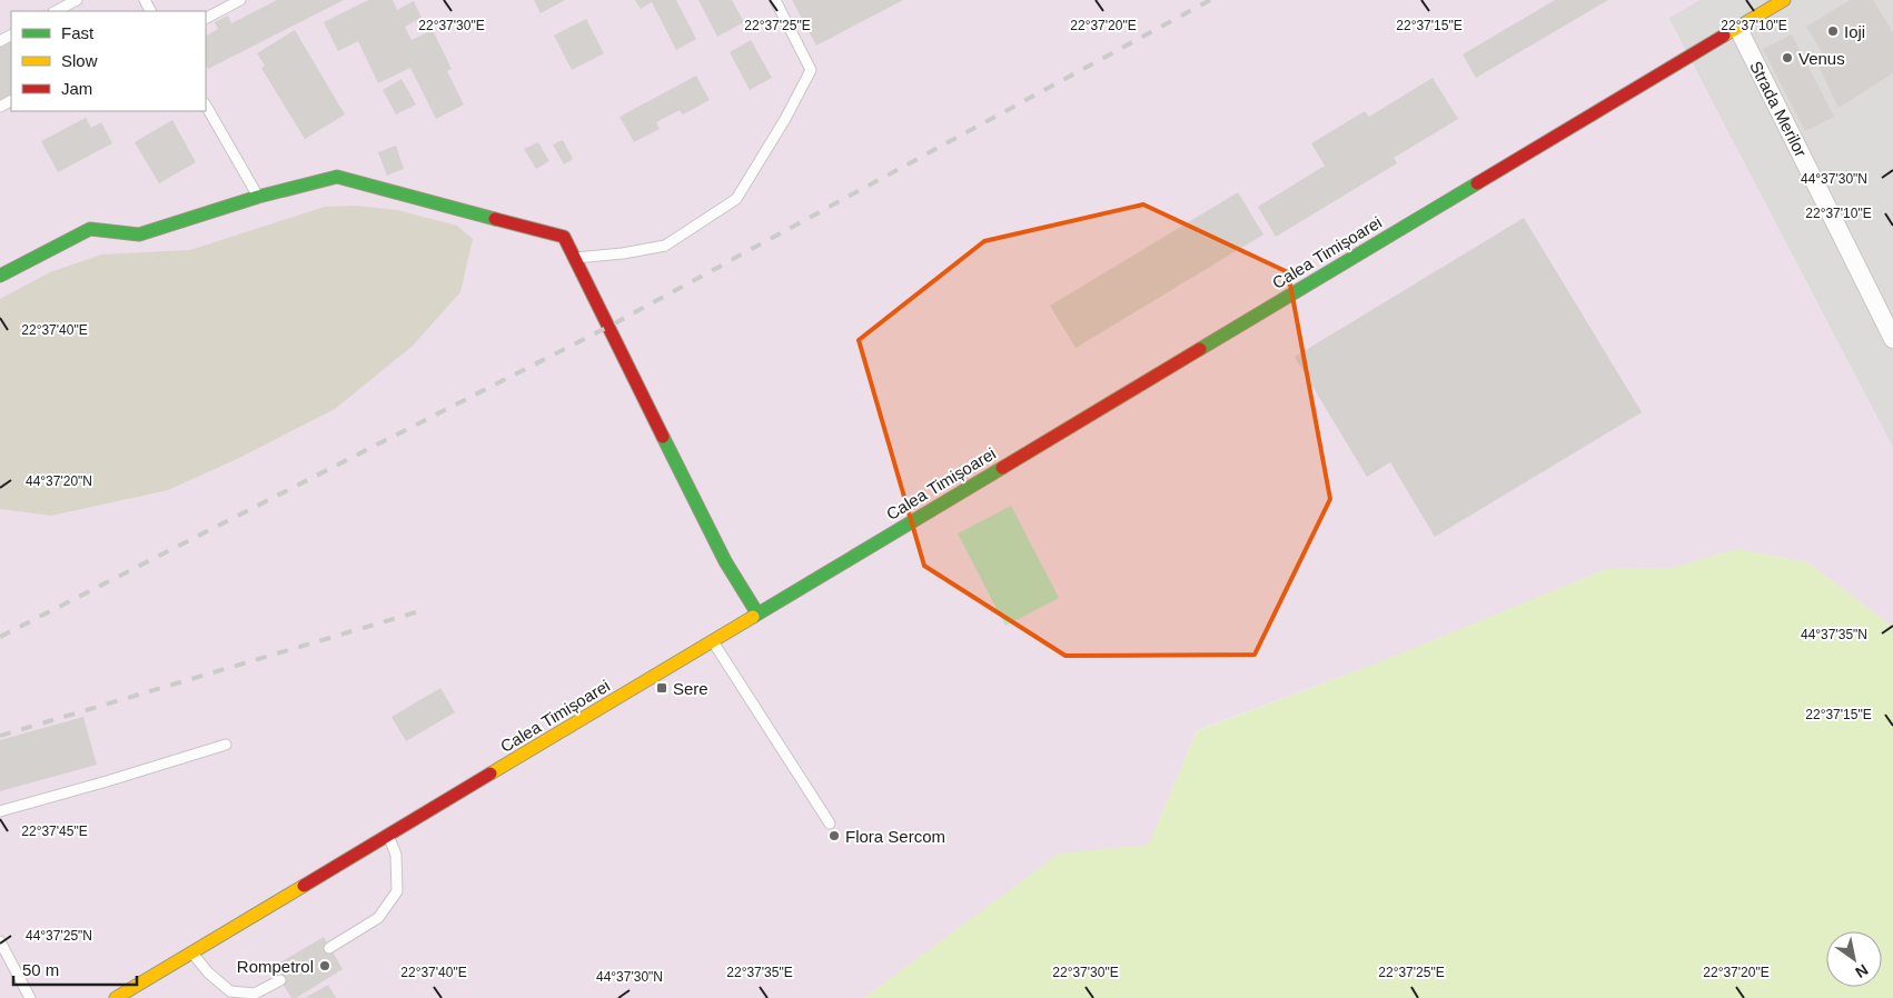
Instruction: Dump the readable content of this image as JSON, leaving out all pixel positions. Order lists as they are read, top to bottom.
{
  "streets": {
    "main road": ["Calea Timișoarei"],
    "street": ["Strada Merilor"]
  },
  "crossings": [
    ["Strada Merilor", "Calea Timișoarei"]
  ],
  "places": {
    "other": [
      "Ioji",
      "Venus",
      "Flora Sercom",
      "Rompetrol"
    ],
    "transit": ["Sere"]
  },
  "legend": ["Fast", "Slow", "Jam"],
  "scale_bar": "50 m",
  "north": "bottom right",
  "coordinates": [
    "22°37'30\"E",
    "22°37'25\"E",
    "22°37'20\"E",
    "22°37'15\"E",
    "22°37'10\"E",
    "44°37'30\"N",
    "22°37'40\"E",
    "44°37'20\"N",
    "44°37'35\"N",
    "22°37'45\"E",
    "44°37'25\"N",
    "22°37'35\"E"
  ]
}
